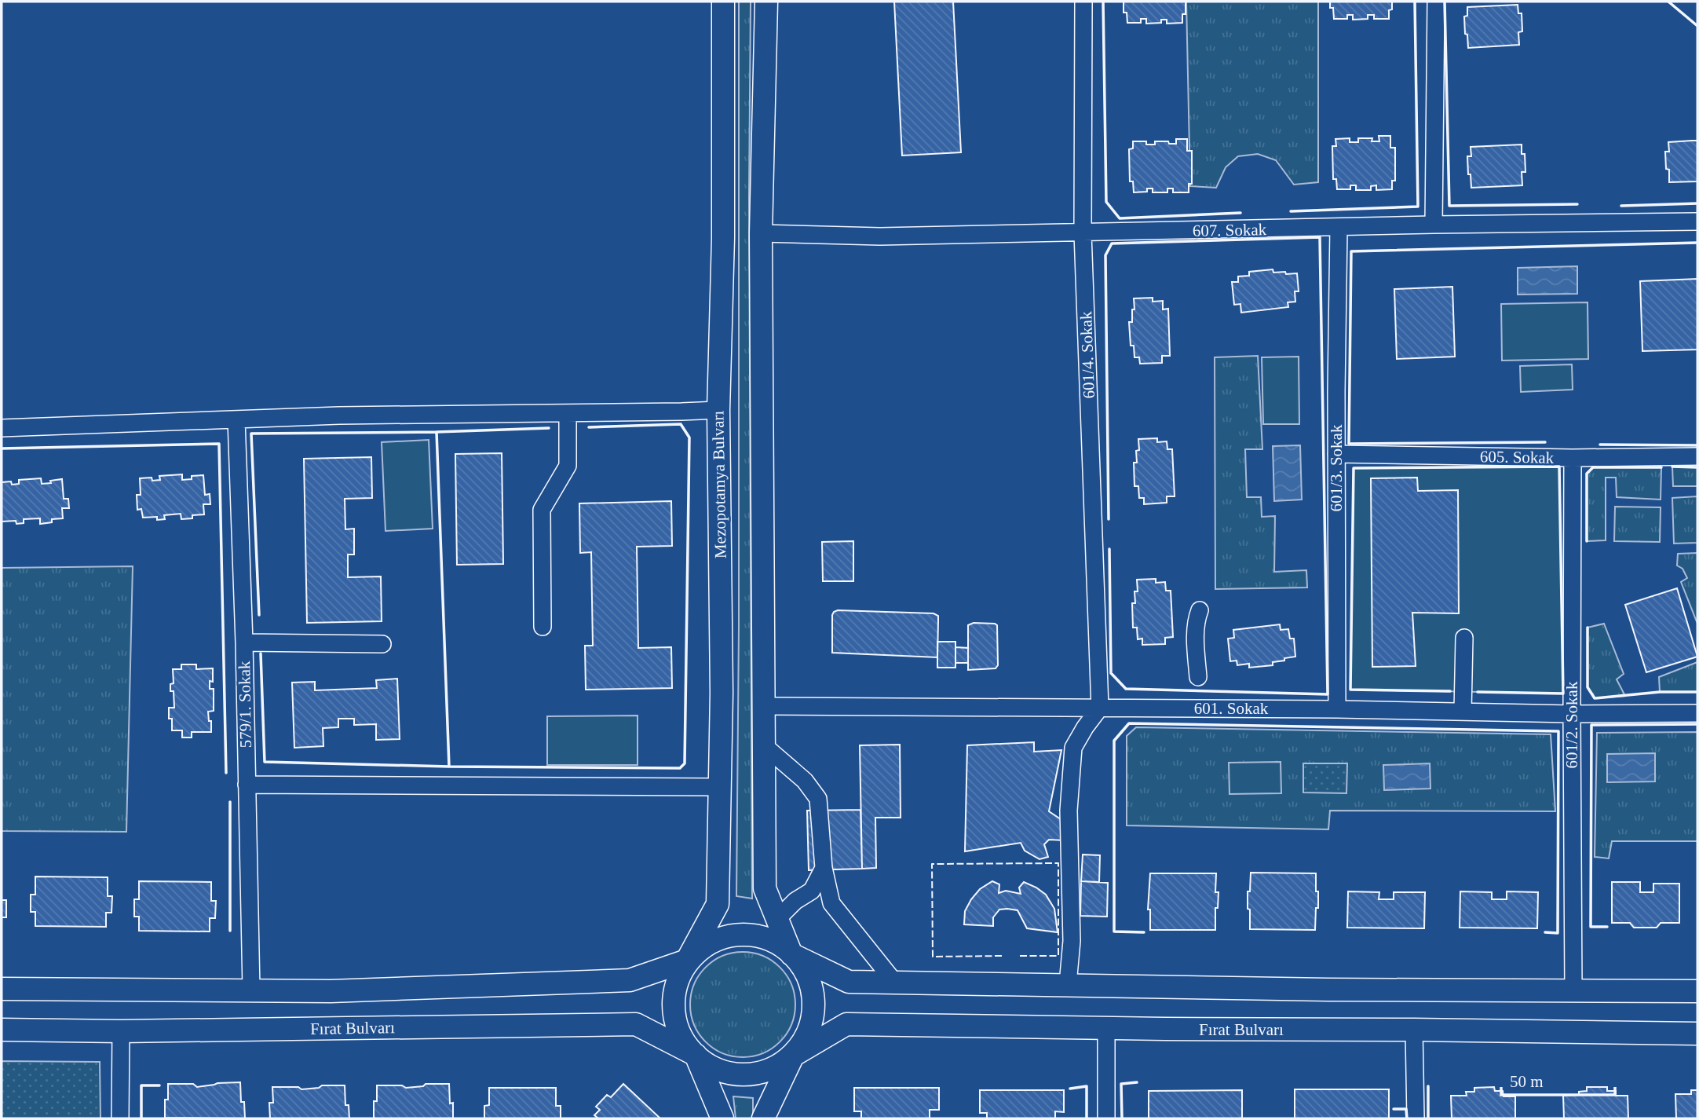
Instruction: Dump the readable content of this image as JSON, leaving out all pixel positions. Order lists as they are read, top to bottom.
{
  "streets": {
    "main road": ["Mezopotamya Bulvarı", "Fırat Bulvarı"],
    "street": [
      "607. Sokak",
      "601/4. Sokak",
      "605. Sokak",
      "601/3. Sokak",
      "579/1. Sokak",
      "601. Sokak",
      "601/2. Sokak"
    ]
  },
  "crossings": [
    ["607. Sokak", "601/4. Sokak"],
    ["607. Sokak", "601/3. Sokak"],
    ["601/4. Sokak", "601. Sokak"],
    ["605. Sokak", "601/3. Sokak"],
    ["605. Sokak", "601/2. Sokak"],
    ["601/3. Sokak", "601. Sokak"],
    ["Mezopotamya Bulvarı", "Fırat Bulvarı"],
    ["601. Sokak", "601/2. Sokak"]
  ],
  "scale_bar": "50 m"
}
